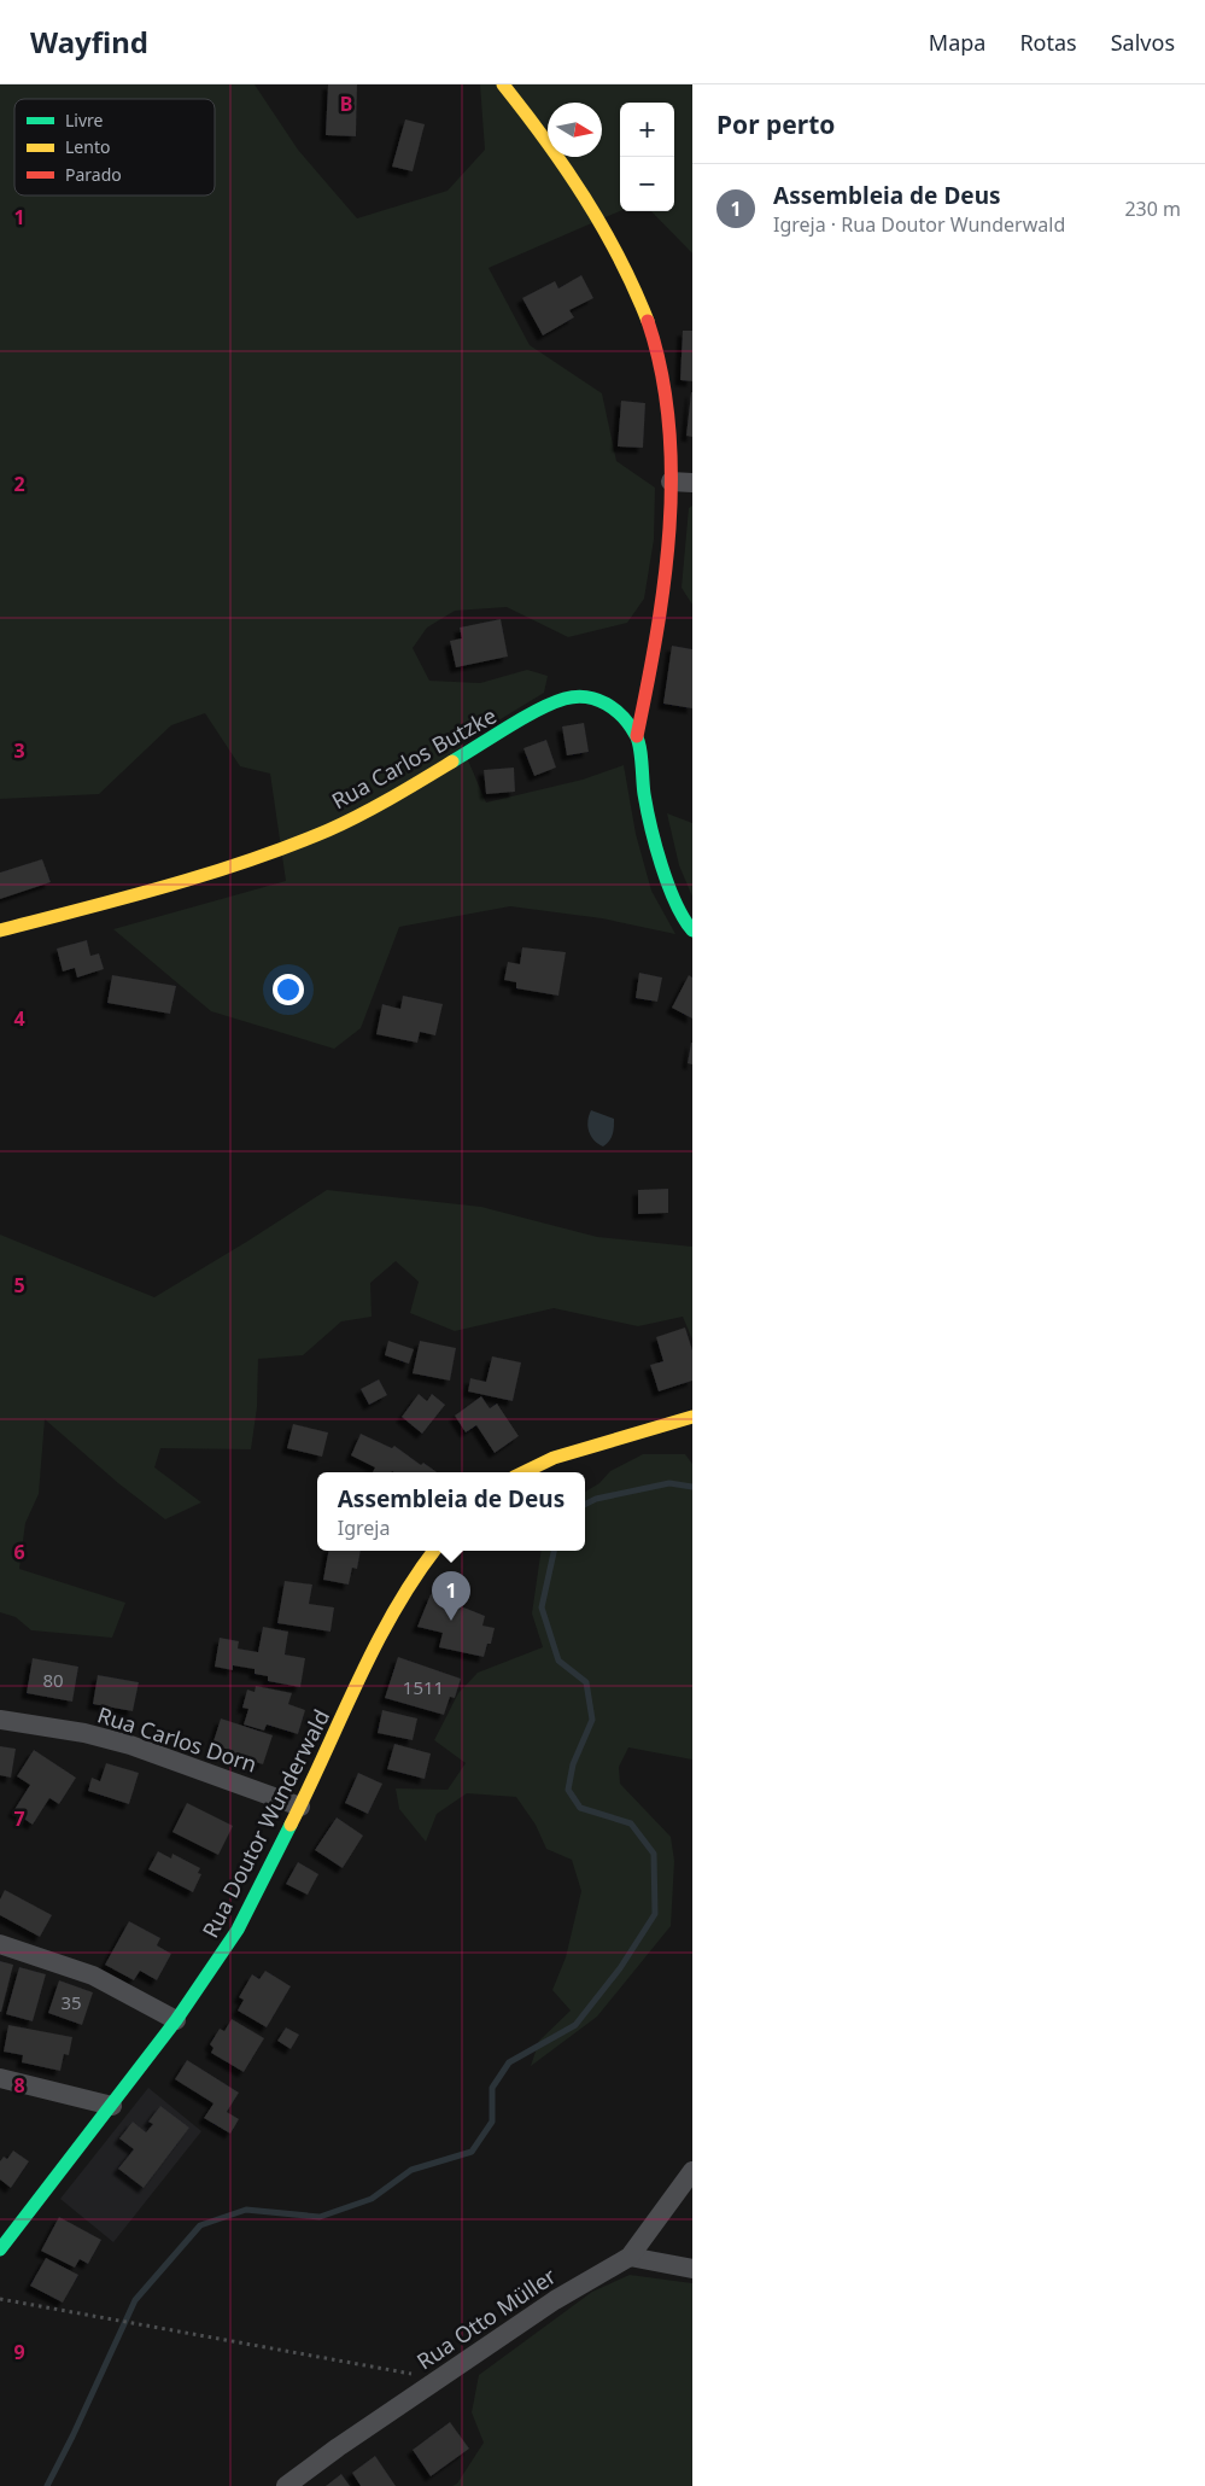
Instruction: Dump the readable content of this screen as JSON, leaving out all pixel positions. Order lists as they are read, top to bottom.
{
  "streets": {
    "street": [
      "Rua Carlos Butzke",
      "Rua Carlos Dorn",
      "Rua Doutor Wunderwald",
      "Rua Otto Müller"
    ]
  },
  "crossings": [
    ["Rua Carlos Dorn", "Rua Doutor Wunderwald"]
  ],
  "house_numbers": ["80", "1511", "35"],
  "legend": ["Livre", "Lento", "Parado"],
  "north": "right",
  "page": {
    "header": "Wayfind",
    "nav": ["Mapa", "Rotas", "Salvos"],
    "heading": "Por perto",
    "map_buttons": ["+", "−"],
    "list": [
      {
        "mark": "1",
        "name": "Assembleia de Deus",
        "note": "Igreja · Rua Doutor Wunderwald",
        "value": "230 m"
      }
    ],
    "popup": ["Assembleia de Deus", "Igreja"],
    "pins": "1"
  },
  "grid": {
    "columns": ["B"],
    "rows": [
      "1",
      "2",
      "3",
      "4",
      "5",
      "6",
      "7",
      "8",
      "9"
    ]
  }
}
